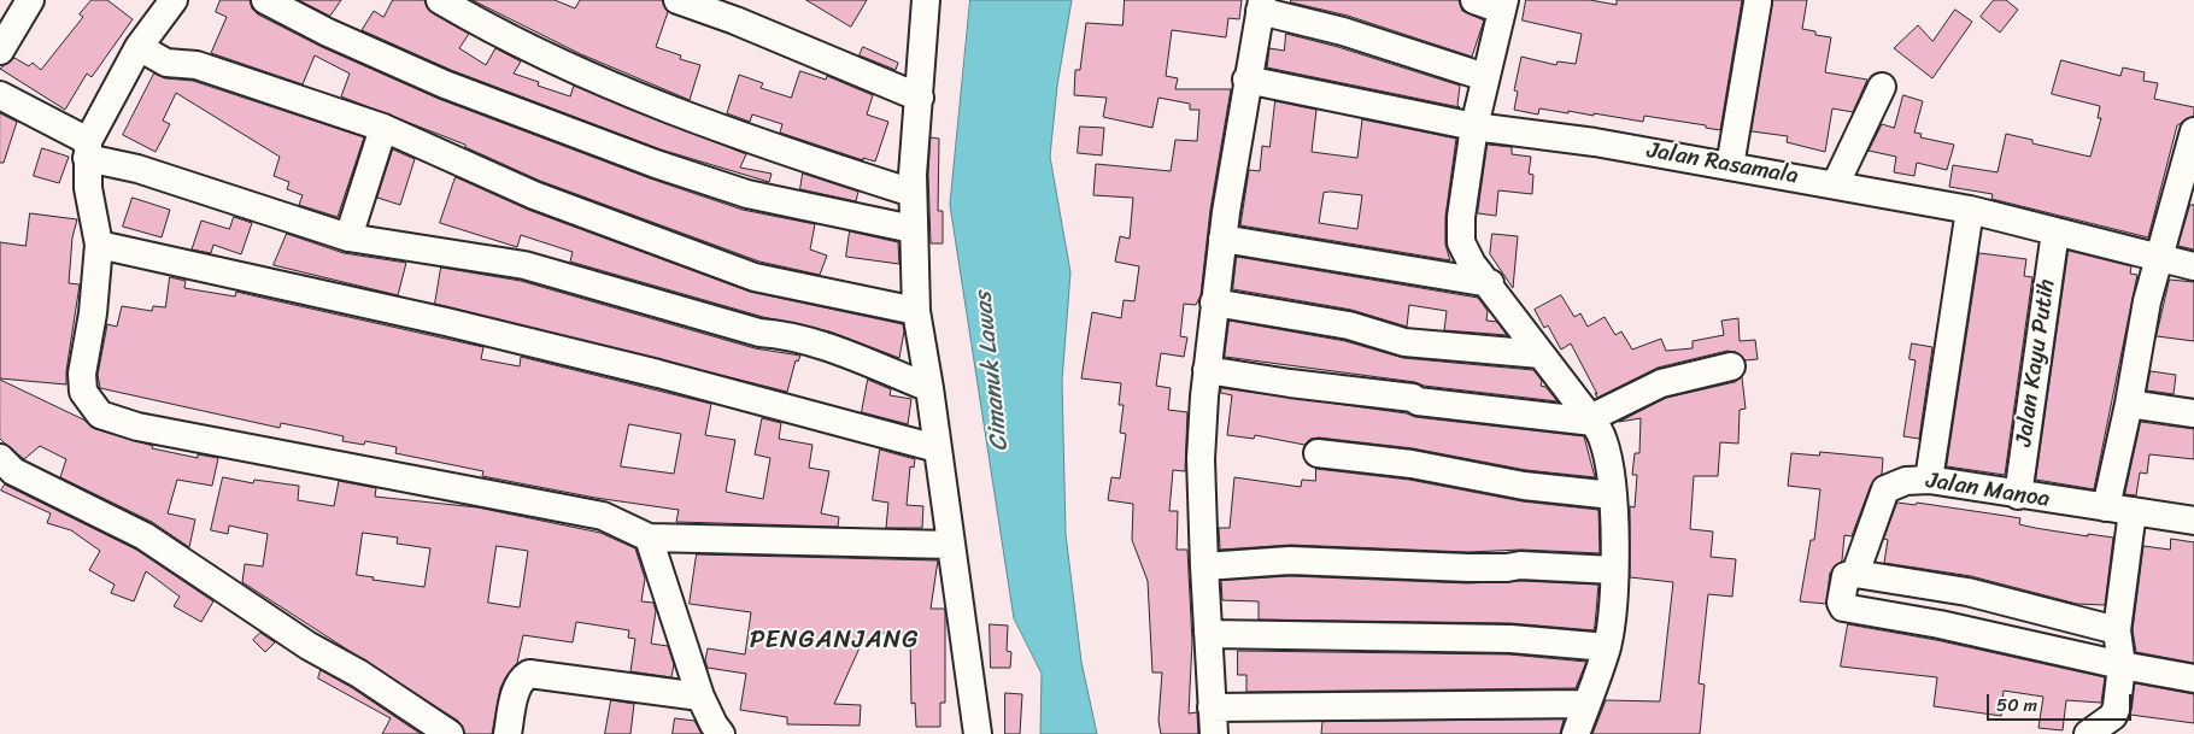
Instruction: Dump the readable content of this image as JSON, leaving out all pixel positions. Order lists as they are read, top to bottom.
{
  "streets": {
    "street": ["Jalan Rasamala", "Jalan Kayu Putih", "Jalan Manoa"]
  },
  "crossings": [
    ["Jalan Rasamala", "Jalan Kayu Putih"],
    ["Jalan Kayu Putih", "Jalan Manoa"]
  ],
  "districts": ["PENGANJANG"],
  "water": ["Cimanuk Lawas"],
  "scale_bar": "50 m"
}
